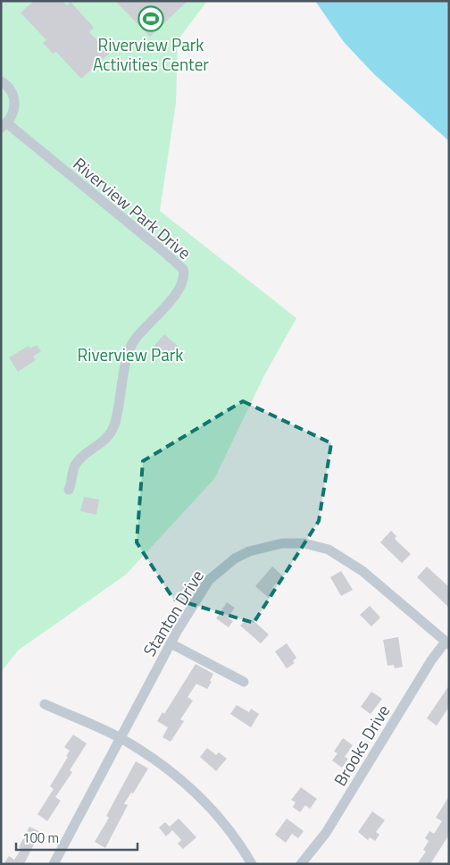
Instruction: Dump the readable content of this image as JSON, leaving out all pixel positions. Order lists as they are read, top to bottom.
{
  "streets": {
    "street": ["Riverview Park Drive", "Stanton Drive", "Brooks Drive"]
  },
  "crossings": [
    ["Stanton Drive", "Brooks Drive"]
  ],
  "parks": ["Riverview Park"],
  "places": {
    "sports": ["Riverview Park Activities Center"]
  },
  "scale_bar": "100 m"
}
